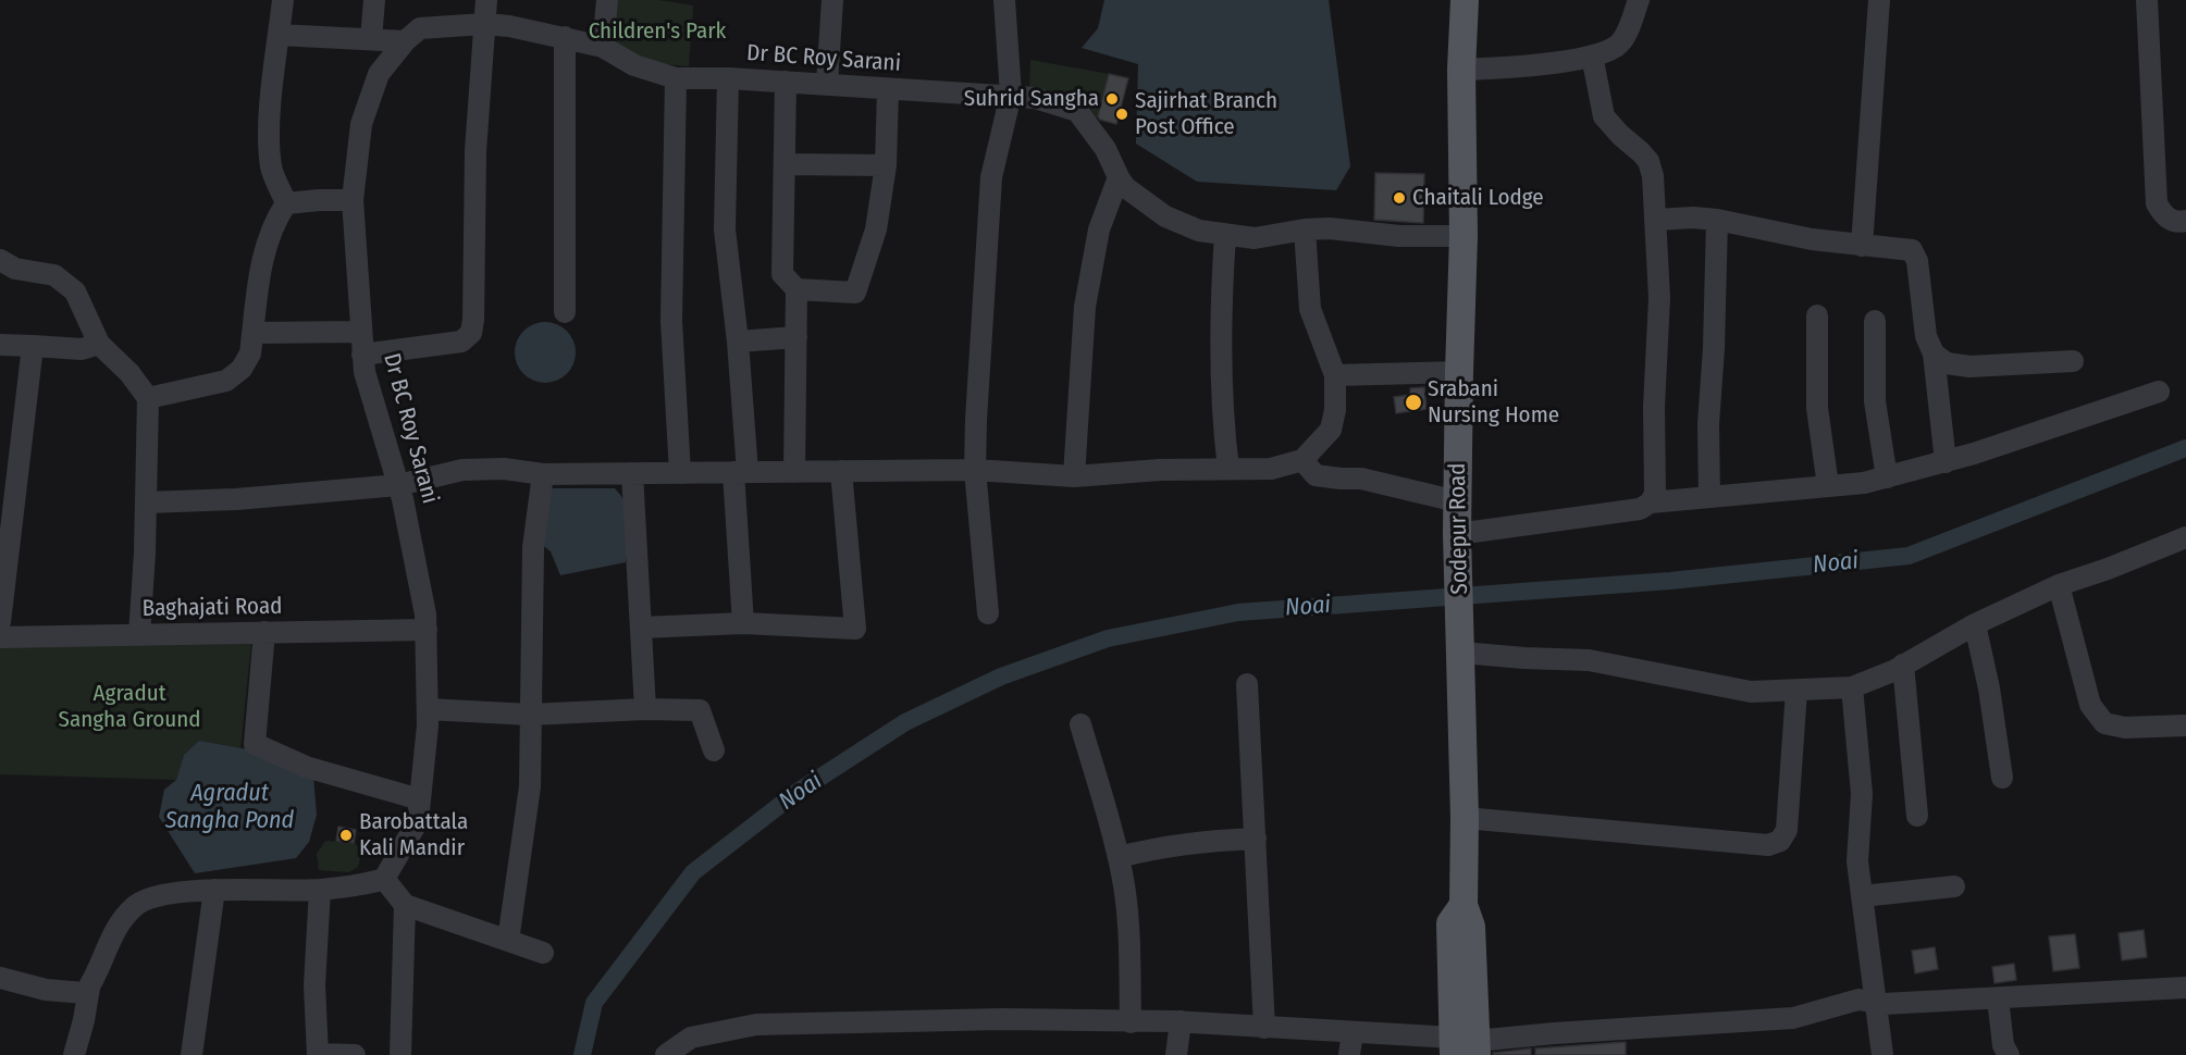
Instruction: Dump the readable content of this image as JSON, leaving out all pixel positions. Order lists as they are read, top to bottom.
{
  "streets": {
    "main road": ["Sodepur Road"],
    "street": ["Dr BC Roy Sarani", "Baghajati Road"]
  },
  "crossings": [
    ["Dr BC Roy Sarani", "Sodepur Road"],
    ["Dr BC Roy Sarani", "Baghajati Road"]
  ],
  "water": ["Noai", "Agradut Sangha Pond"],
  "parks": ["Children's Park", "Agradut Sangha Ground"],
  "places": [
    "Suhrid Sangha",
    "Sajirhat Branch Post Office",
    "Chaitali Lodge",
    "Srabani Nursing Home",
    "Barobattala Kali Mandir"
  ]
}
